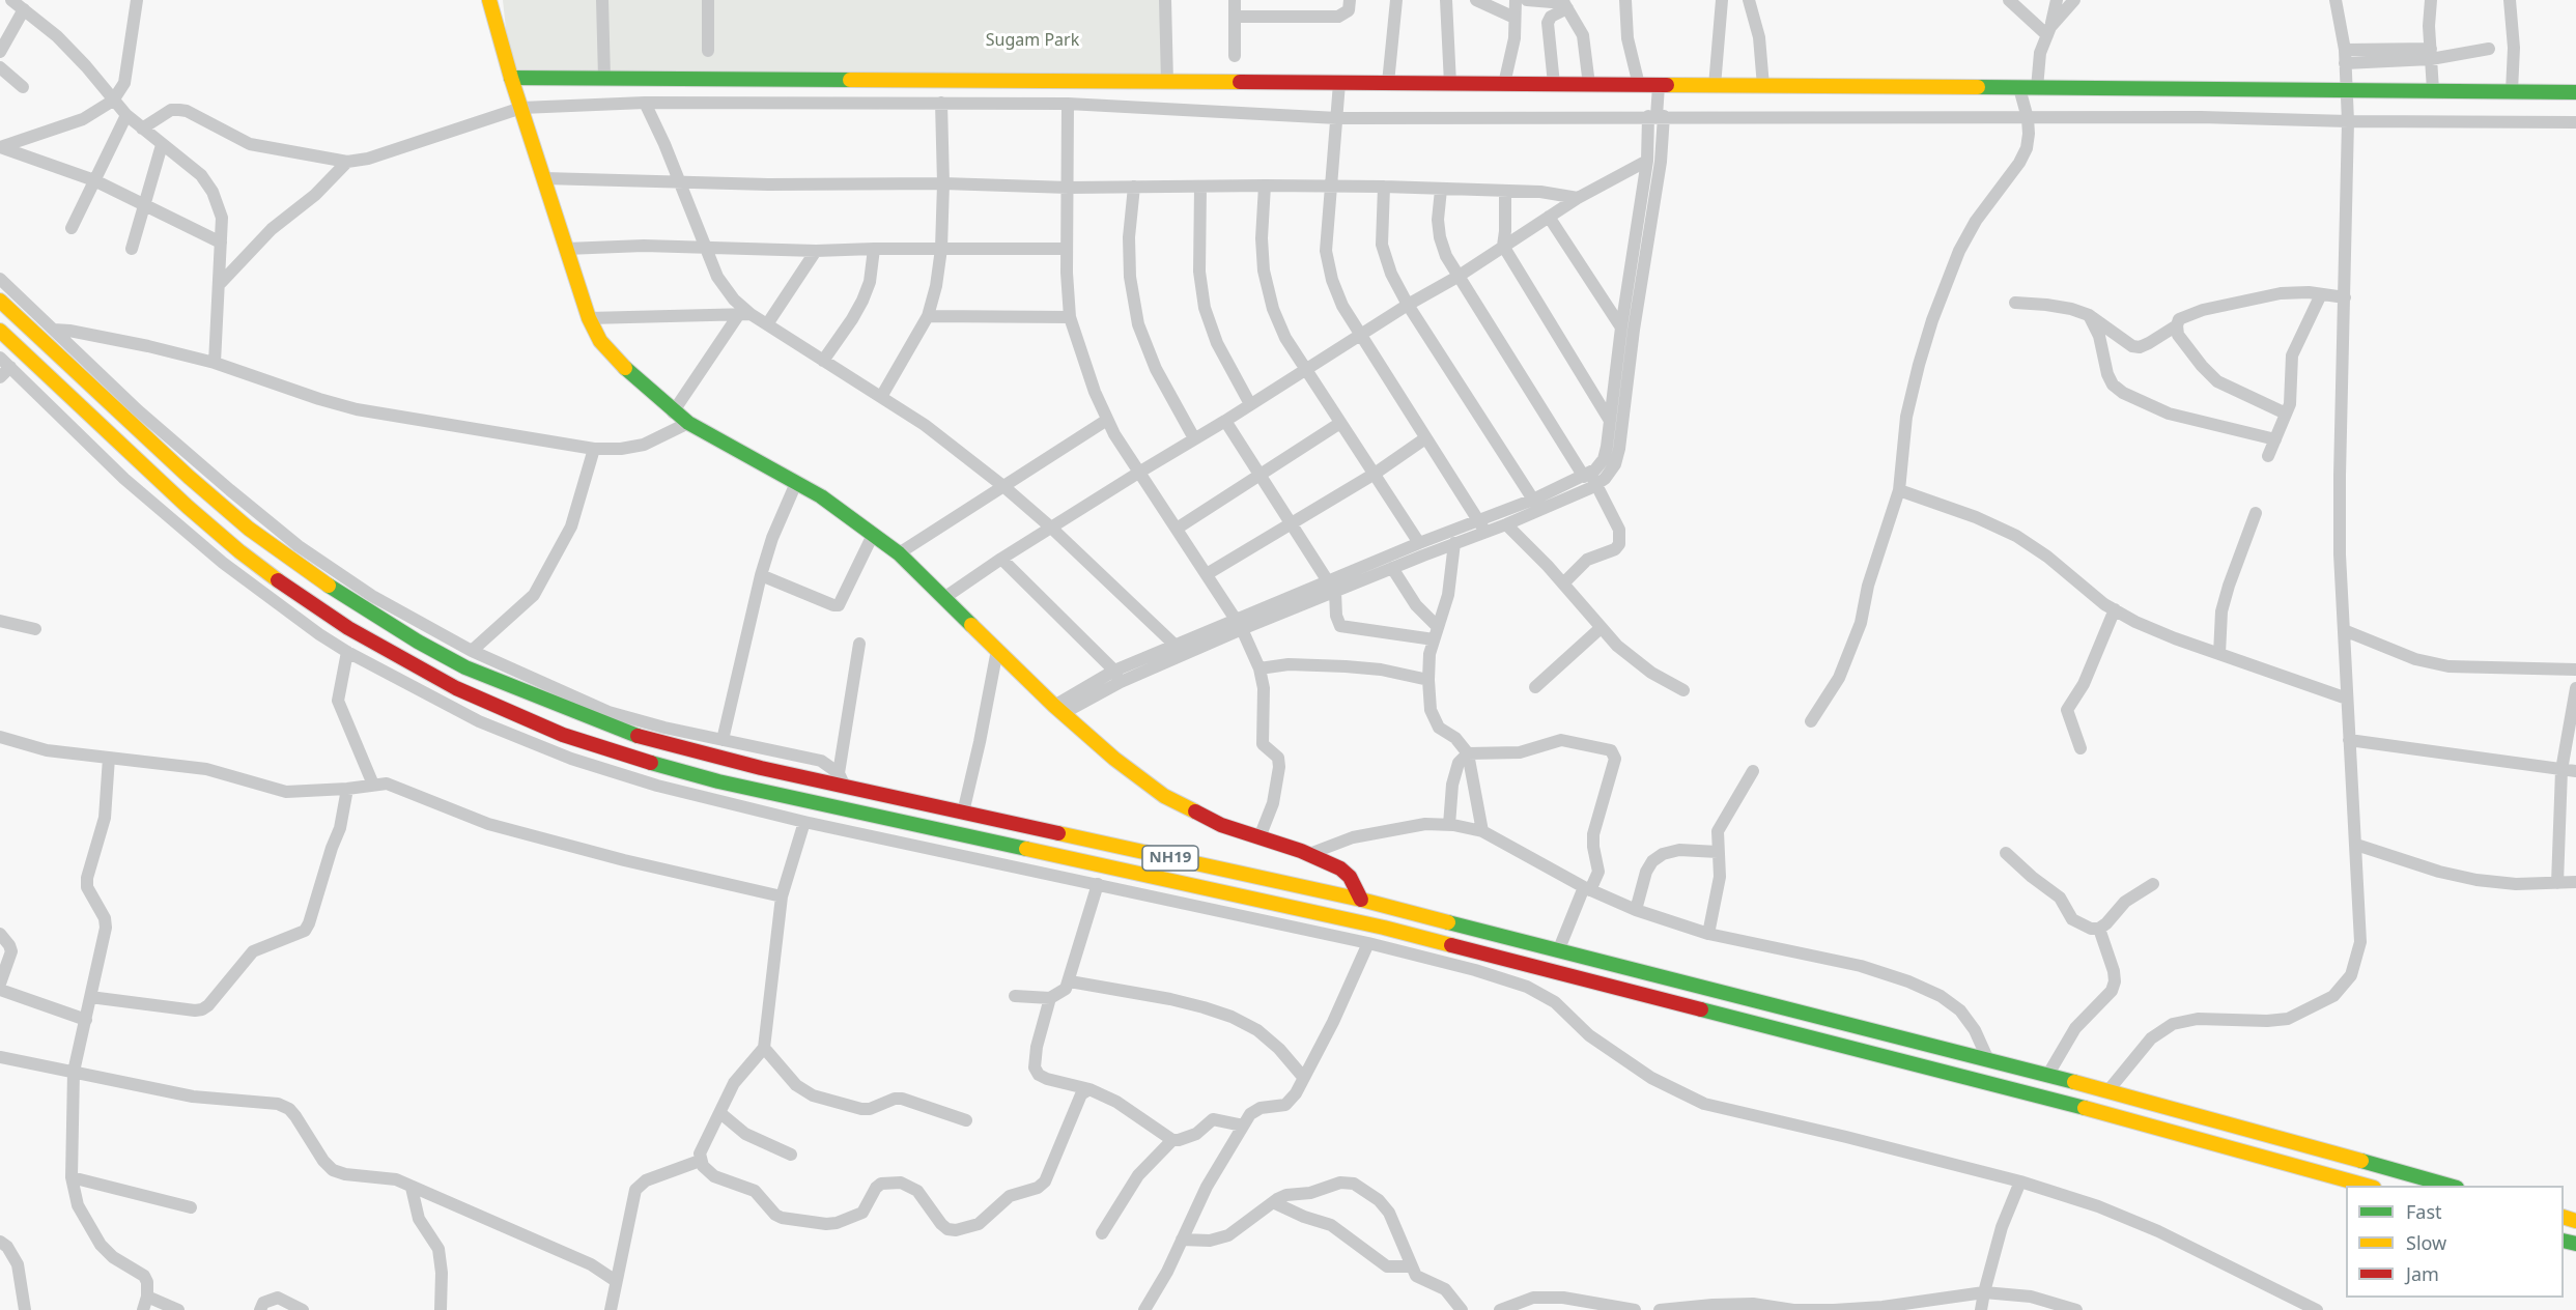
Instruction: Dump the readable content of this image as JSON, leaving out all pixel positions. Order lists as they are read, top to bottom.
{
  "streets": {
    "main road": ["NH19"]
  },
  "parks": ["Sugam Park"],
  "legend": ["Fast", "Slow", "Jam"]
}
